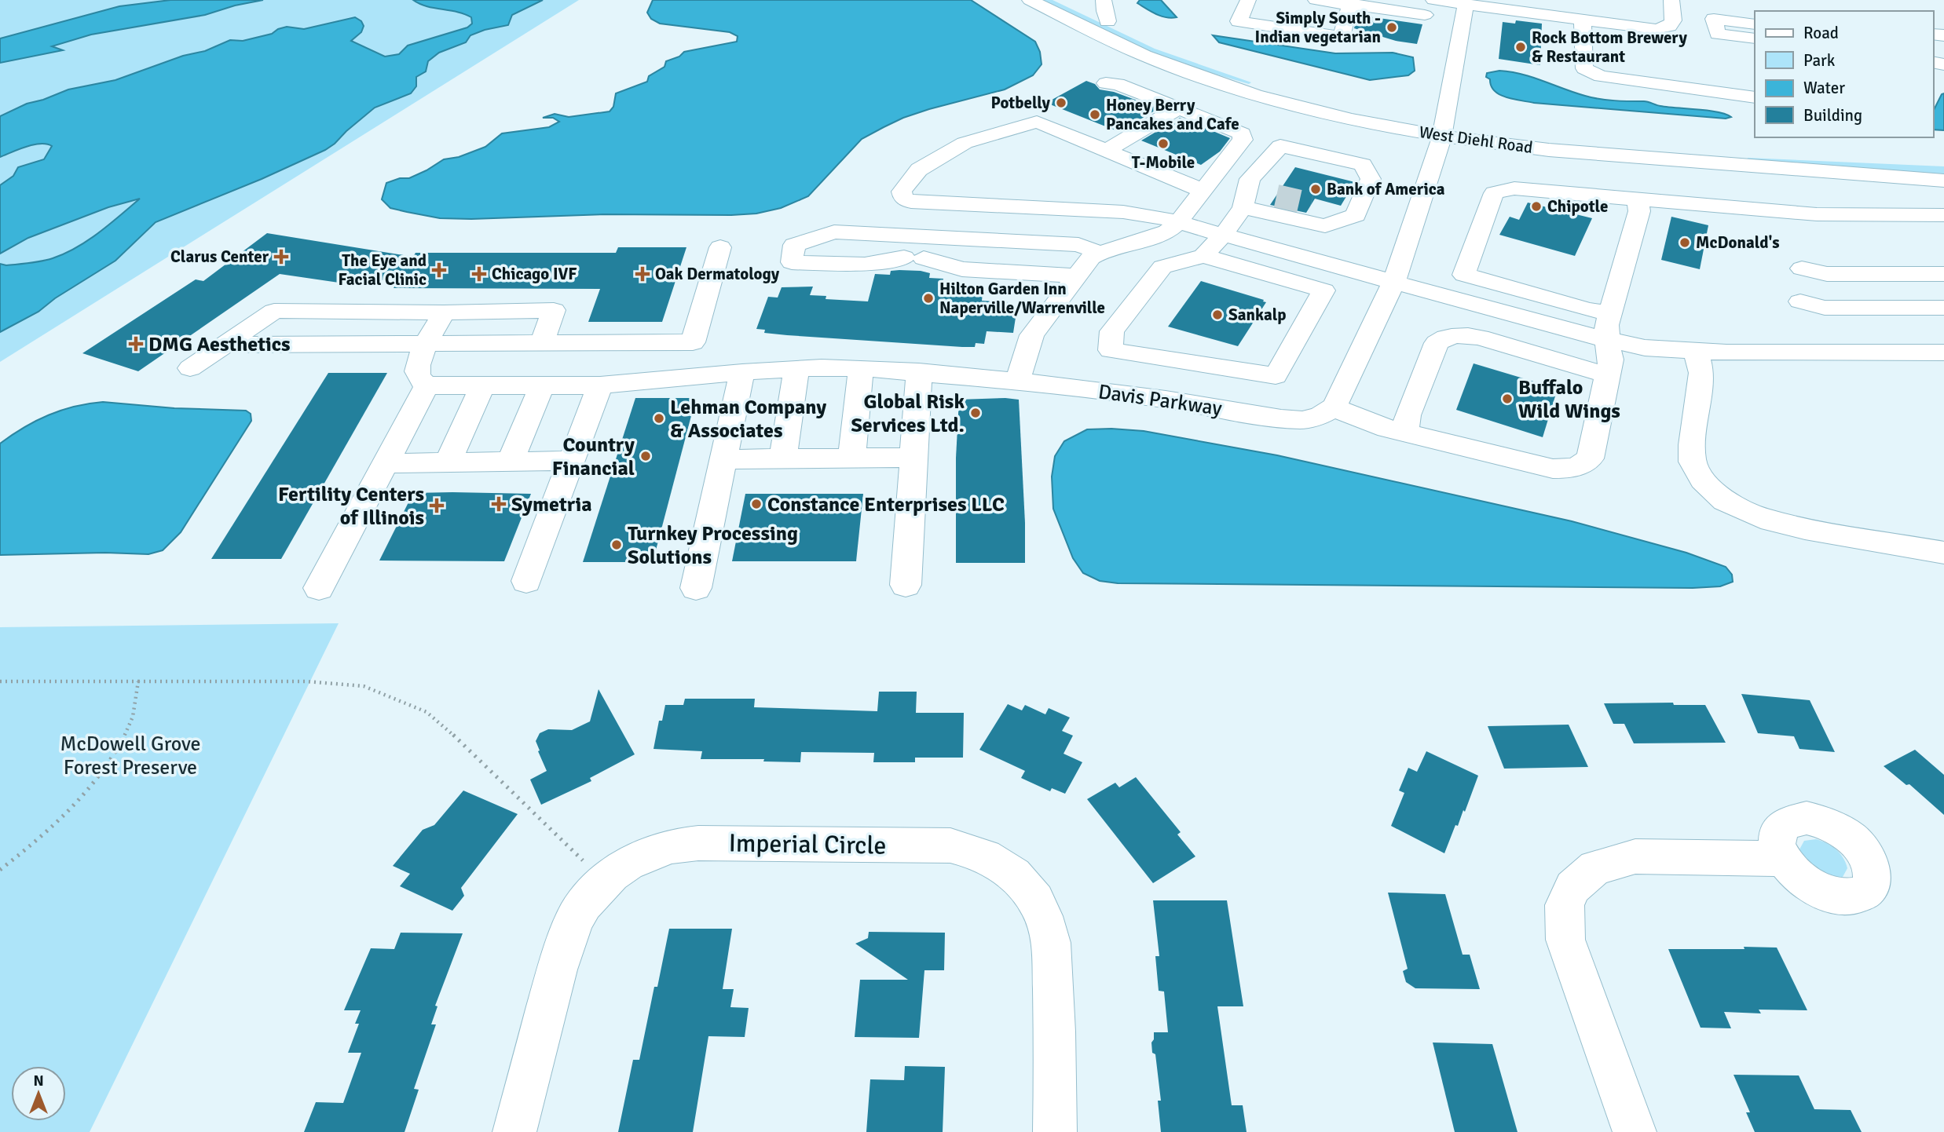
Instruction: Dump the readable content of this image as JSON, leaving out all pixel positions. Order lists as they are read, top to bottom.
{
  "streets": {
    "street": ["West Diehl Road", "Davis Parkway", "Imperial Circle"]
  },
  "parks": ["McDowell Grove Forest Preserve"],
  "places": {
    "other": [
      "Simply South - Indian vegetarian",
      "Rock Bottom Brewery & Restaurant",
      "Potbelly",
      "Honey Berry Pancakes and Cafe",
      "T-Mobile",
      "Bank of America",
      "Chipotle",
      "McDonald's",
      "Hilton Garden Inn Naperville/Warrenville",
      "Sankalp",
      "Buffalo Wild Wings",
      "Global Risk Services Ltd.",
      "Lehman Company & Associates",
      "Country Financial",
      "Constance Enterprises LLC",
      "Turnkey Processing Solutions"
    ],
    "health": [
      "Clarus Center",
      "The Eye and Facial Clinic",
      "Chicago IVF",
      "Oak Dermatology",
      "DMG Aesthetics",
      "Symetria",
      "Fertility Centers of Illinois"
    ]
  },
  "legend": [
    "Road",
    "Park",
    "Water",
    "Building"
  ],
  "north": "top"
}
